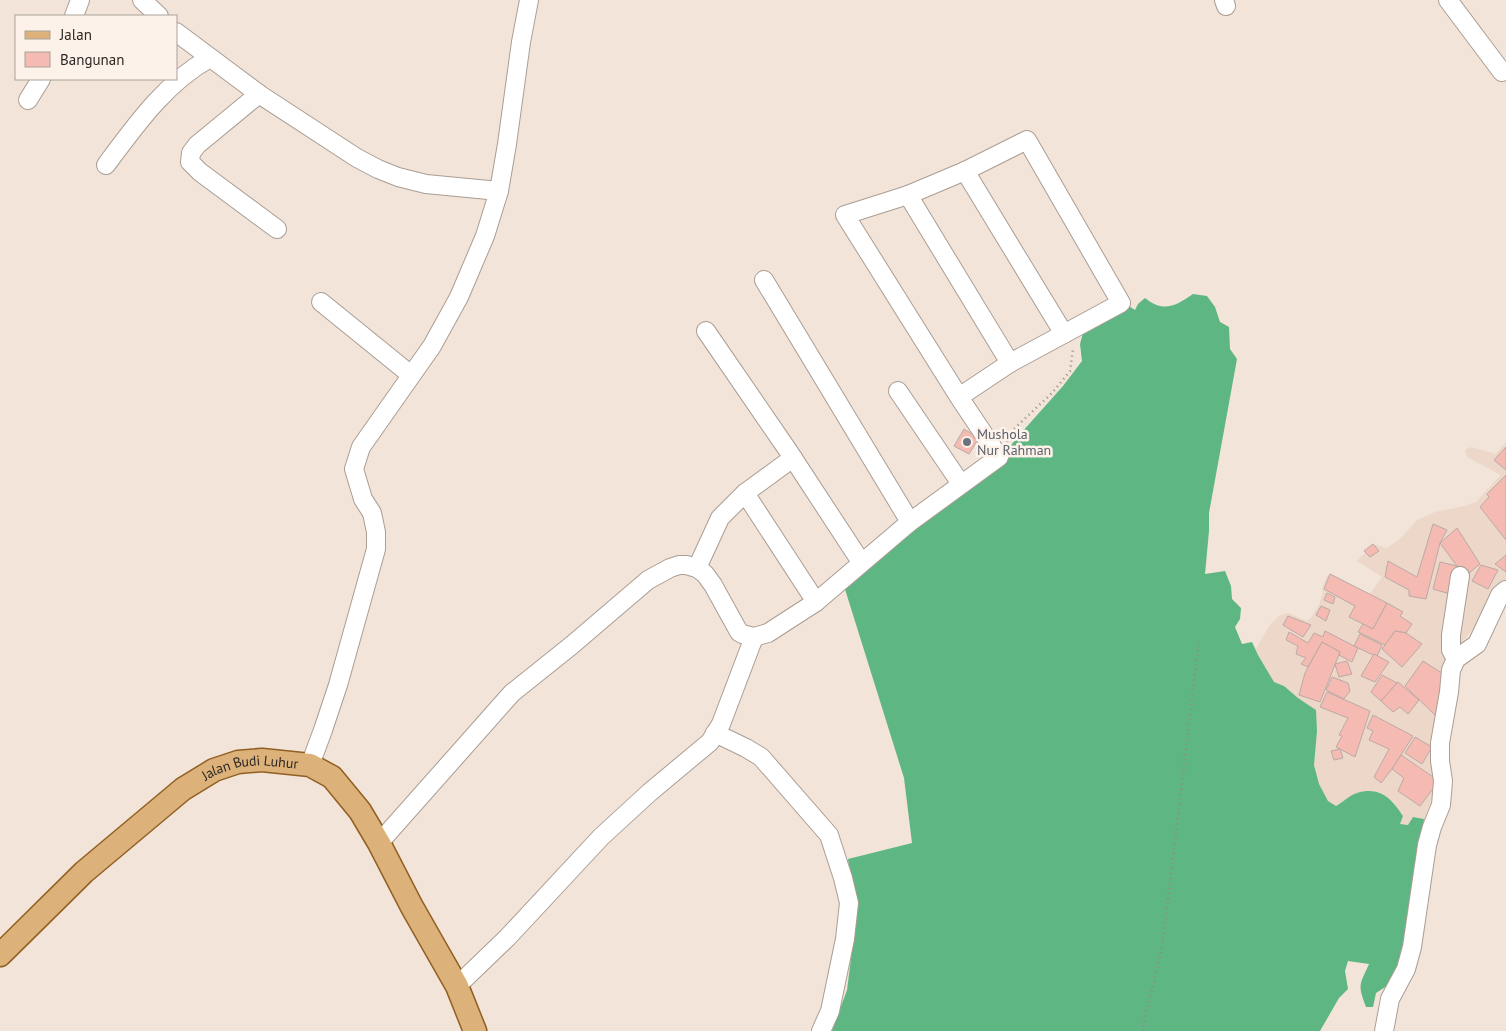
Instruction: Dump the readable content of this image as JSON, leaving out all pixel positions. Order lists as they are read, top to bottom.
{
  "streets": {
    "main road": ["Jalan Budi Luhur"]
  },
  "places": ["Mushola Nur Rahman"],
  "legend": ["Jalan", "Bangunan"]
}
